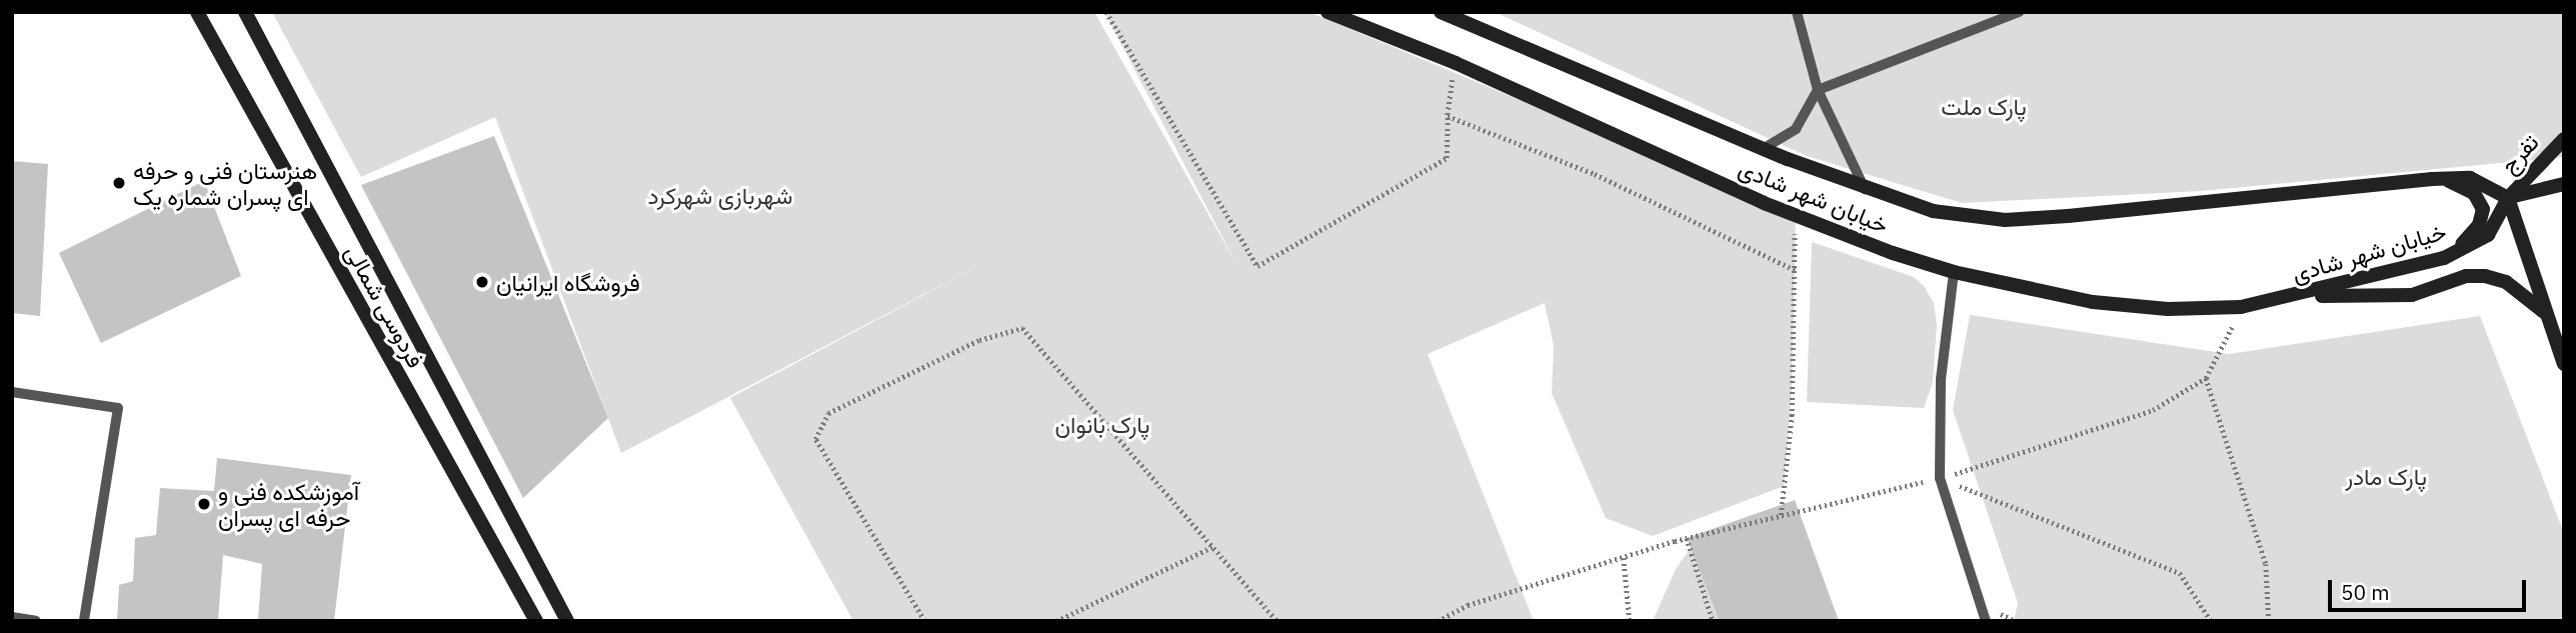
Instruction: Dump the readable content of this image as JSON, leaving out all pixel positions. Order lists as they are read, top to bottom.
{
  "streets": {
    "main road": ["تفرج", "خیابان شهر شادی", "فردوسی شمالی"]
  },
  "crossings": [
    ["تفرج", "خیابان شهر شادی"]
  ],
  "parks": [
    "پارک ملت",
    "شهربازی شهرکرد",
    "پارک بانوان",
    "پارک مادر"
  ],
  "places": ["هنرستان فنی و حرفه ای پسران شماره یک", "فروشگاه ایرانیان", "آموزشکده فنی و حرفه ای پسران"],
  "scale_bar": "50 m"
}
